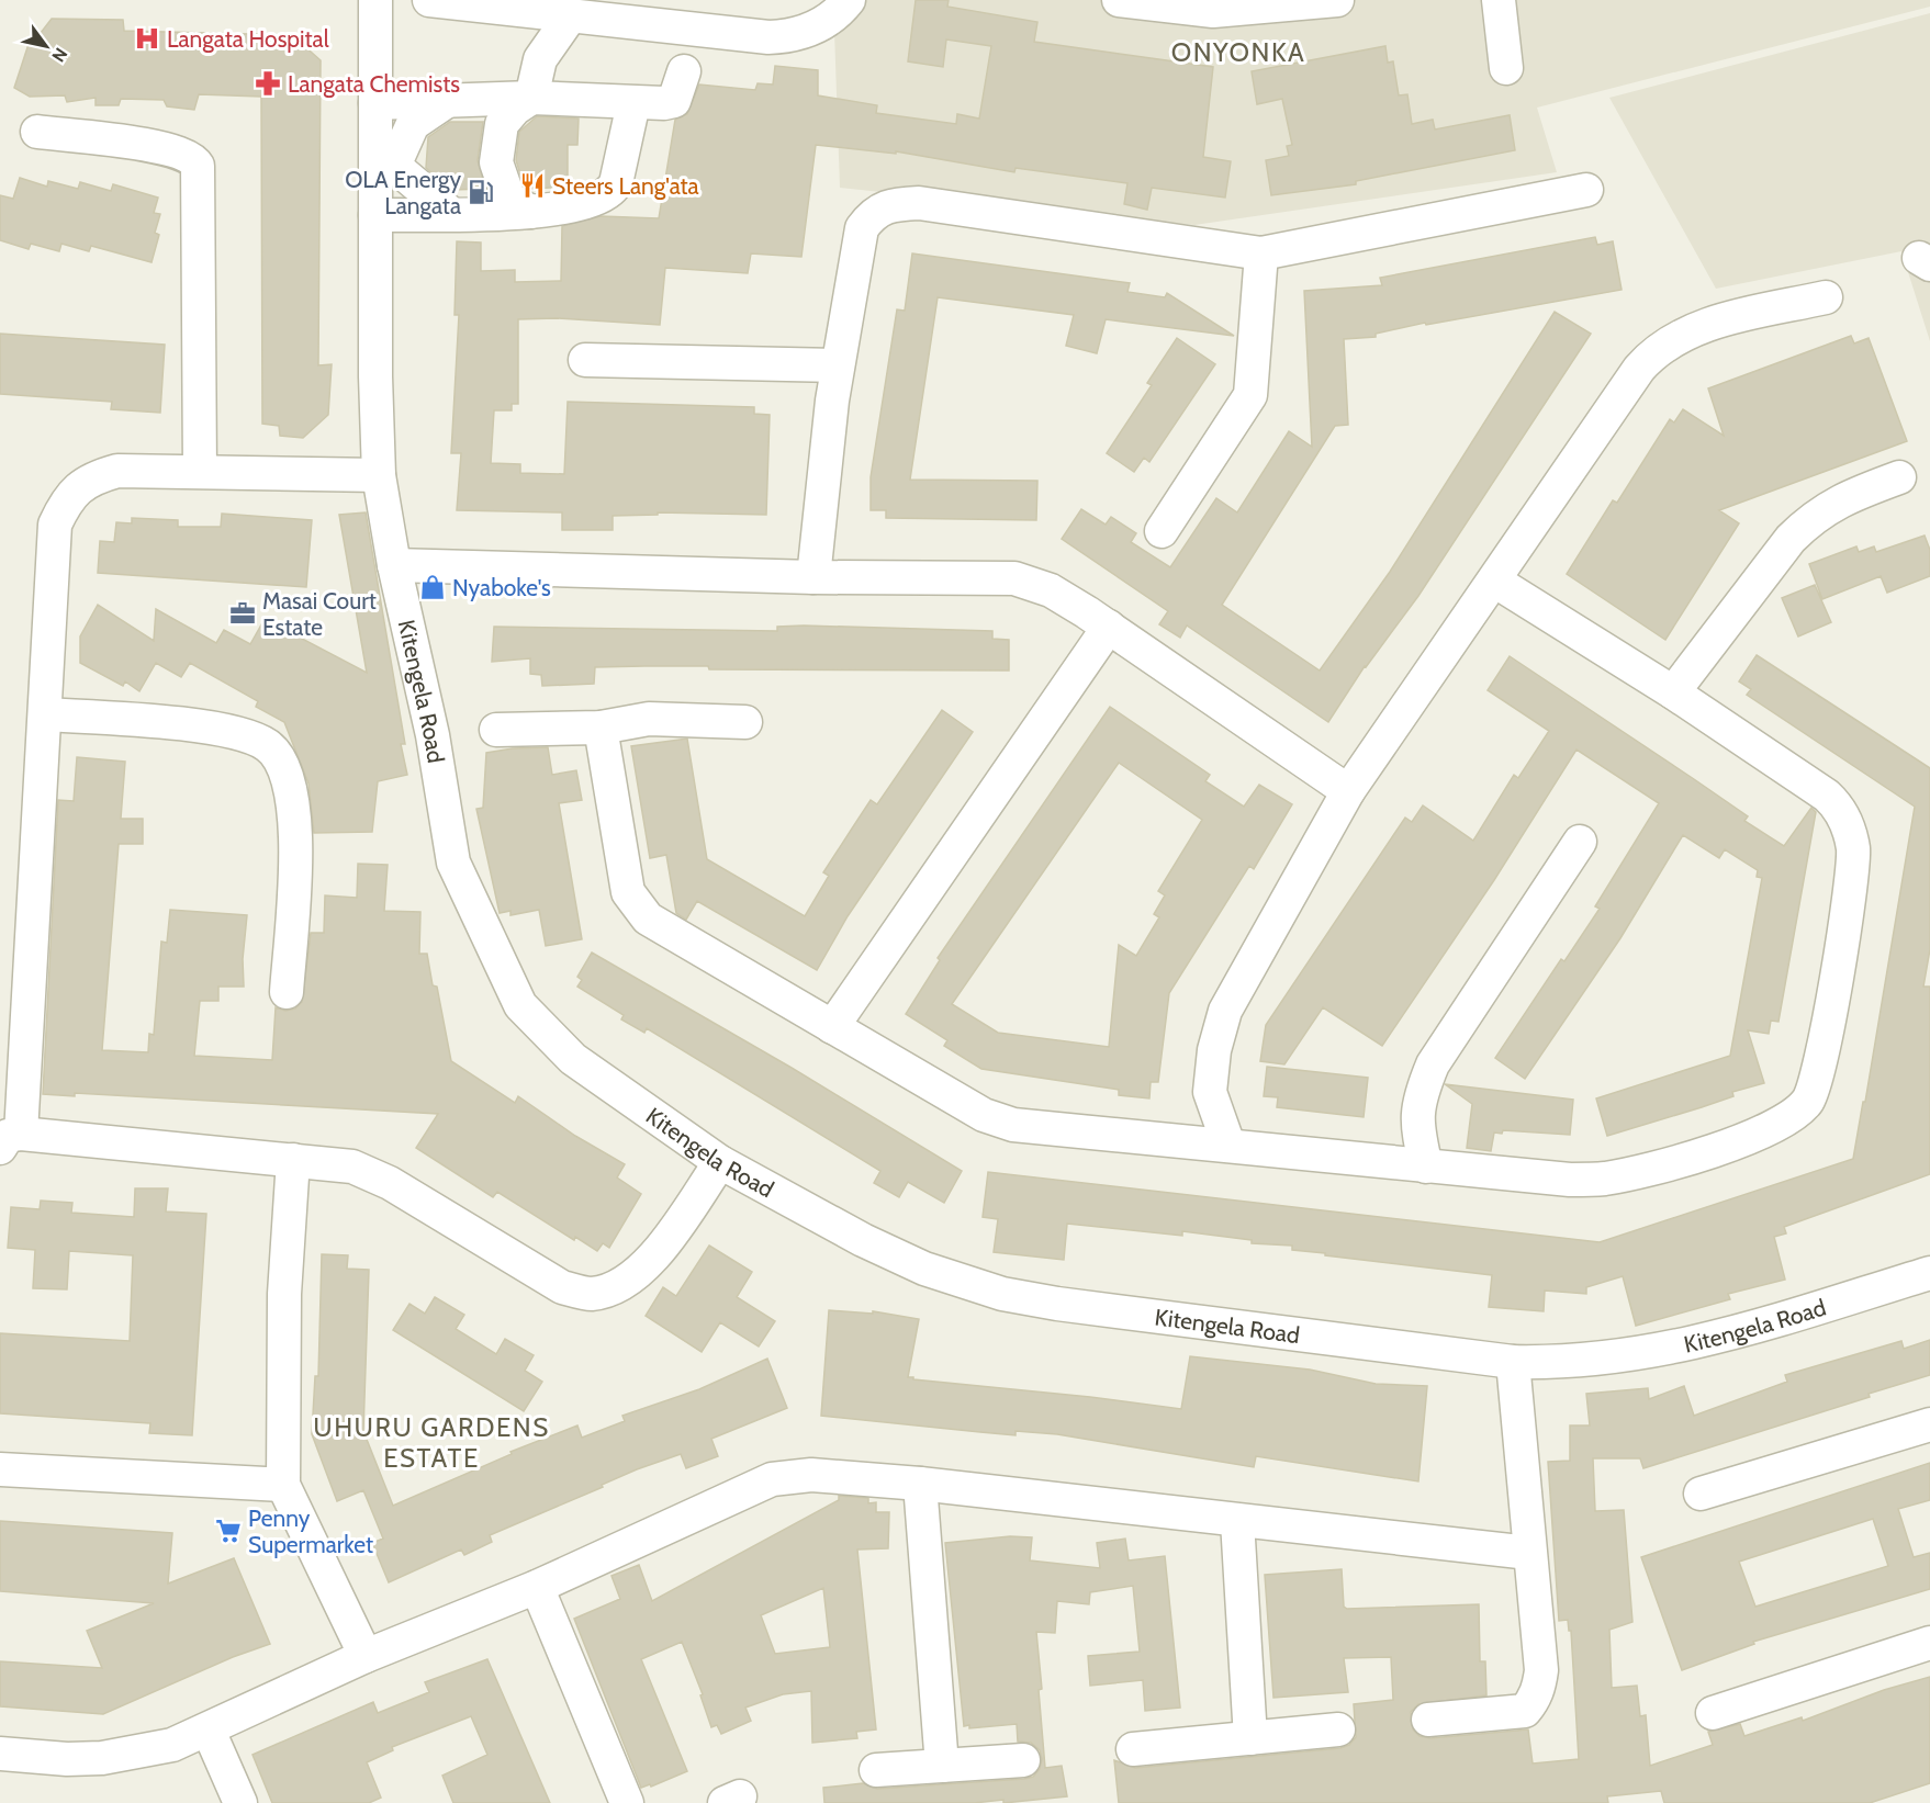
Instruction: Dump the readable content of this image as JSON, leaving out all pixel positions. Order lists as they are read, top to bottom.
{
  "streets": {
    "street": ["Kitengela Road"]
  },
  "districts": ["ONYONKA", "UHURU GARDENS ESTATE"],
  "places": {
    "hospital": ["Langata Hospital"],
    "pharmacy": ["Langata Chemists"],
    "restaurant": ["Steers Lang'ata"],
    "fuel station": ["OLA Energy Langata"],
    "shop": ["Nyaboke's"],
    "office": ["Masai Court Estate"],
    "supermarket": ["Penny Supermarket"]
  },
  "north": "bottom right"
}
